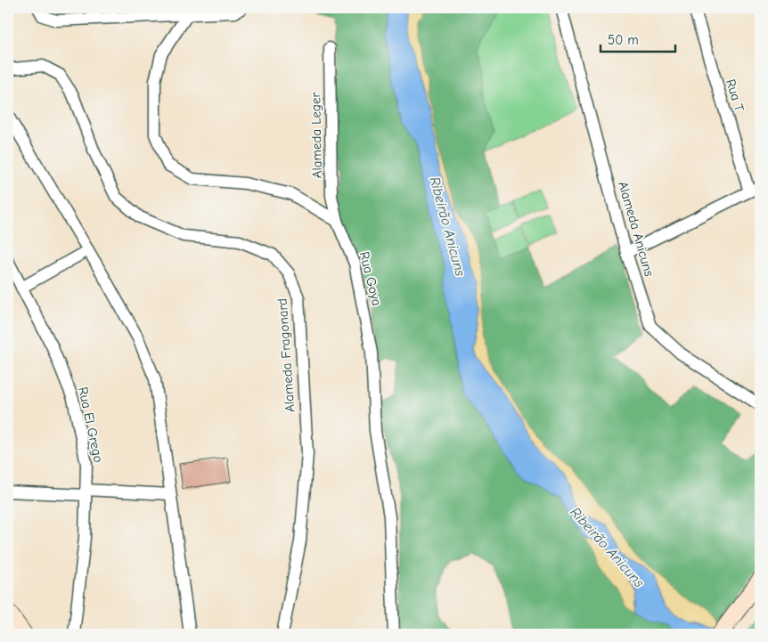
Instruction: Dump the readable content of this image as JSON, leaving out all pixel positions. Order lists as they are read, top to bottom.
{
  "streets": {
    "street": [
      "Rua T",
      "Alameda Leger",
      "Alameda Anicuns",
      "Rua Goya",
      "Alameda Fragonard",
      "Rua El Grego"
    ]
  },
  "crossings": [
    ["Alameda Leger", "Rua Goya"]
  ],
  "water": ["Ribeirão Anicuns"],
  "scale_bar": "50 m"
}
